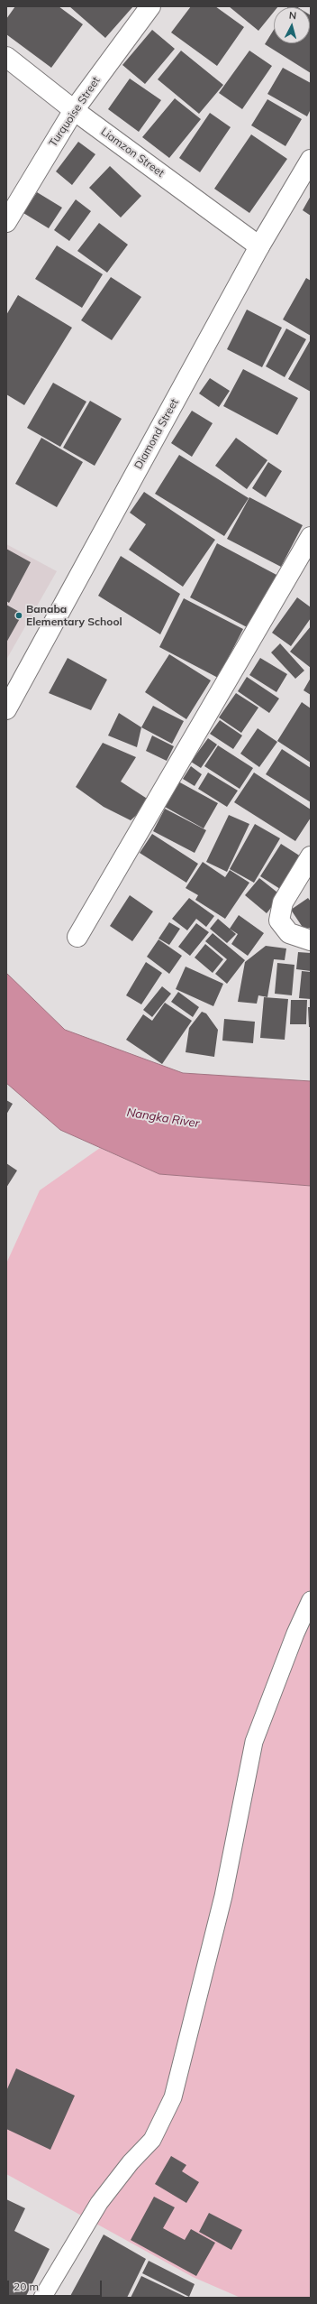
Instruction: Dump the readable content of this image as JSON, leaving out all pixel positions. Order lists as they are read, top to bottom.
{
  "streets": {
    "street": ["Turquoise Street", "Liamzon Street", "Diamond Street"]
  },
  "crossings": [
    ["Turquoise Street", "Liamzon Street"],
    ["Liamzon Street", "Diamond Street"]
  ],
  "water": ["Nangka River"],
  "places": ["Banaba Elementary School"],
  "scale_bar": "20 m",
  "north": "top"
}
